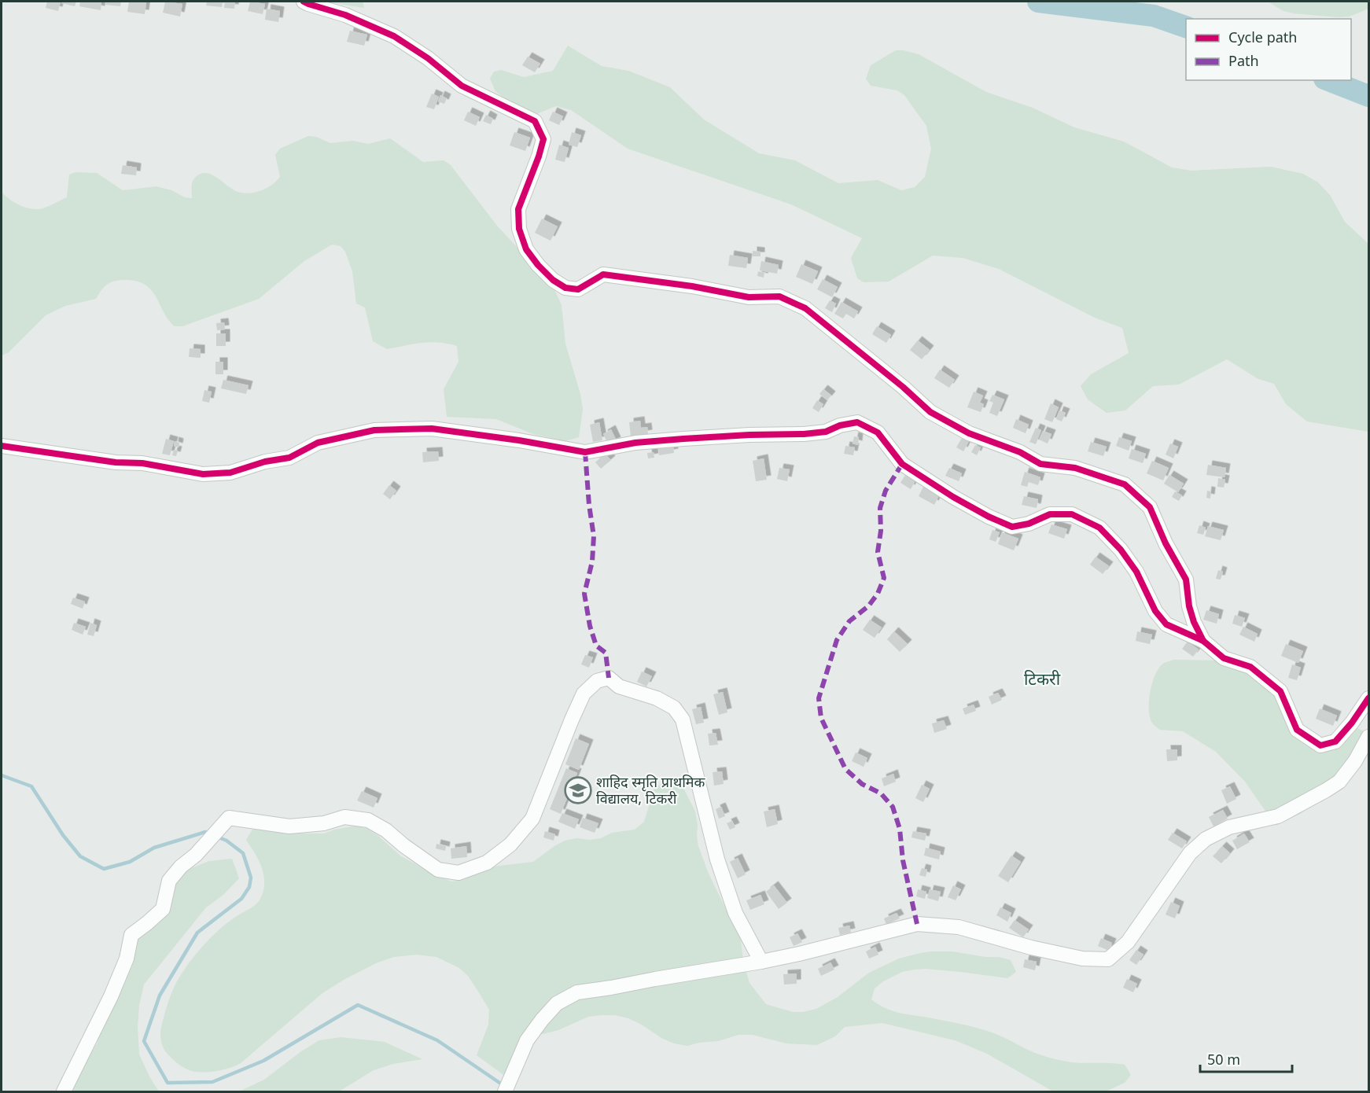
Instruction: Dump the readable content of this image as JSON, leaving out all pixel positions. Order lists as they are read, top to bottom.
{
  "districts": ["टिकरी"],
  "places": {
    "school or university": ["शाहिद स्मृति प्राथमिक विद्यालय, टिकरी"]
  },
  "legend": ["Cycle path", "Path"],
  "scale_bar": "50 m"
}
